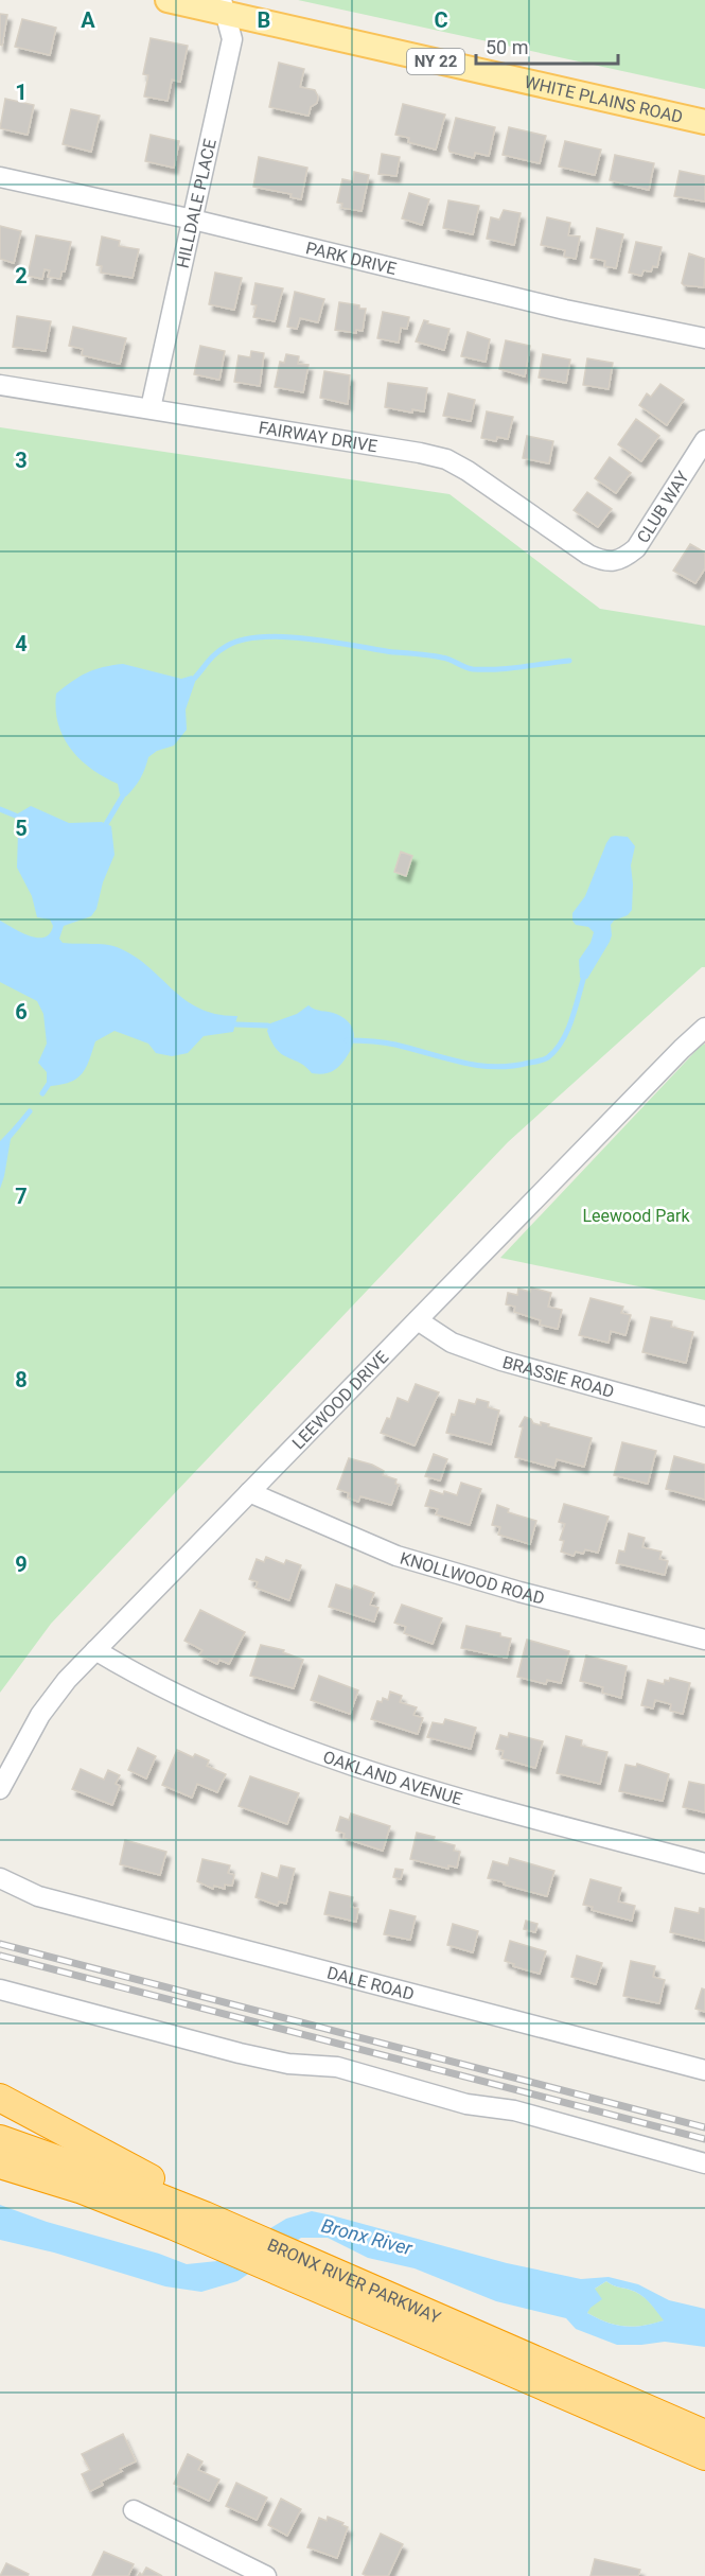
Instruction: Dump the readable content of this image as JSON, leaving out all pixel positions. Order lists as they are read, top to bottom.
{
  "streets": {
    "highway": ["BRONX RIVER PARKWAY"],
    "main road": ["NY 22", "WHITE PLAINS ROAD"],
    "street": [
      "HILLDALE PLACE",
      "PARK DRIVE",
      "FAIRWAY DRIVE",
      "CLUB WAY",
      "BRASSIE ROAD",
      "LEEWOOD DRIVE",
      "KNOLLWOOD ROAD",
      "OAKLAND AVENUE",
      "DALE ROAD"
    ]
  },
  "crossings": [
    ["WHITE PLAINS ROAD", "HILLDALE PLACE"],
    ["HILLDALE PLACE", "PARK DRIVE"],
    ["HILLDALE PLACE", "FAIRWAY DRIVE"],
    ["FAIRWAY DRIVE", "CLUB WAY"],
    ["BRASSIE ROAD", "LEEWOOD DRIVE"],
    ["LEEWOOD DRIVE", "KNOLLWOOD ROAD"],
    ["LEEWOOD DRIVE", "OAKLAND AVENUE"]
  ],
  "water": ["Bronx River"],
  "parks": ["Leewood Park"],
  "scale_bar": "50 m",
  "grid": {
    "columns": ["A", "B", "C"],
    "rows": [
      "1",
      "2",
      "3",
      "4",
      "5",
      "6",
      "7",
      "8",
      "9"
    ]
  }
}
